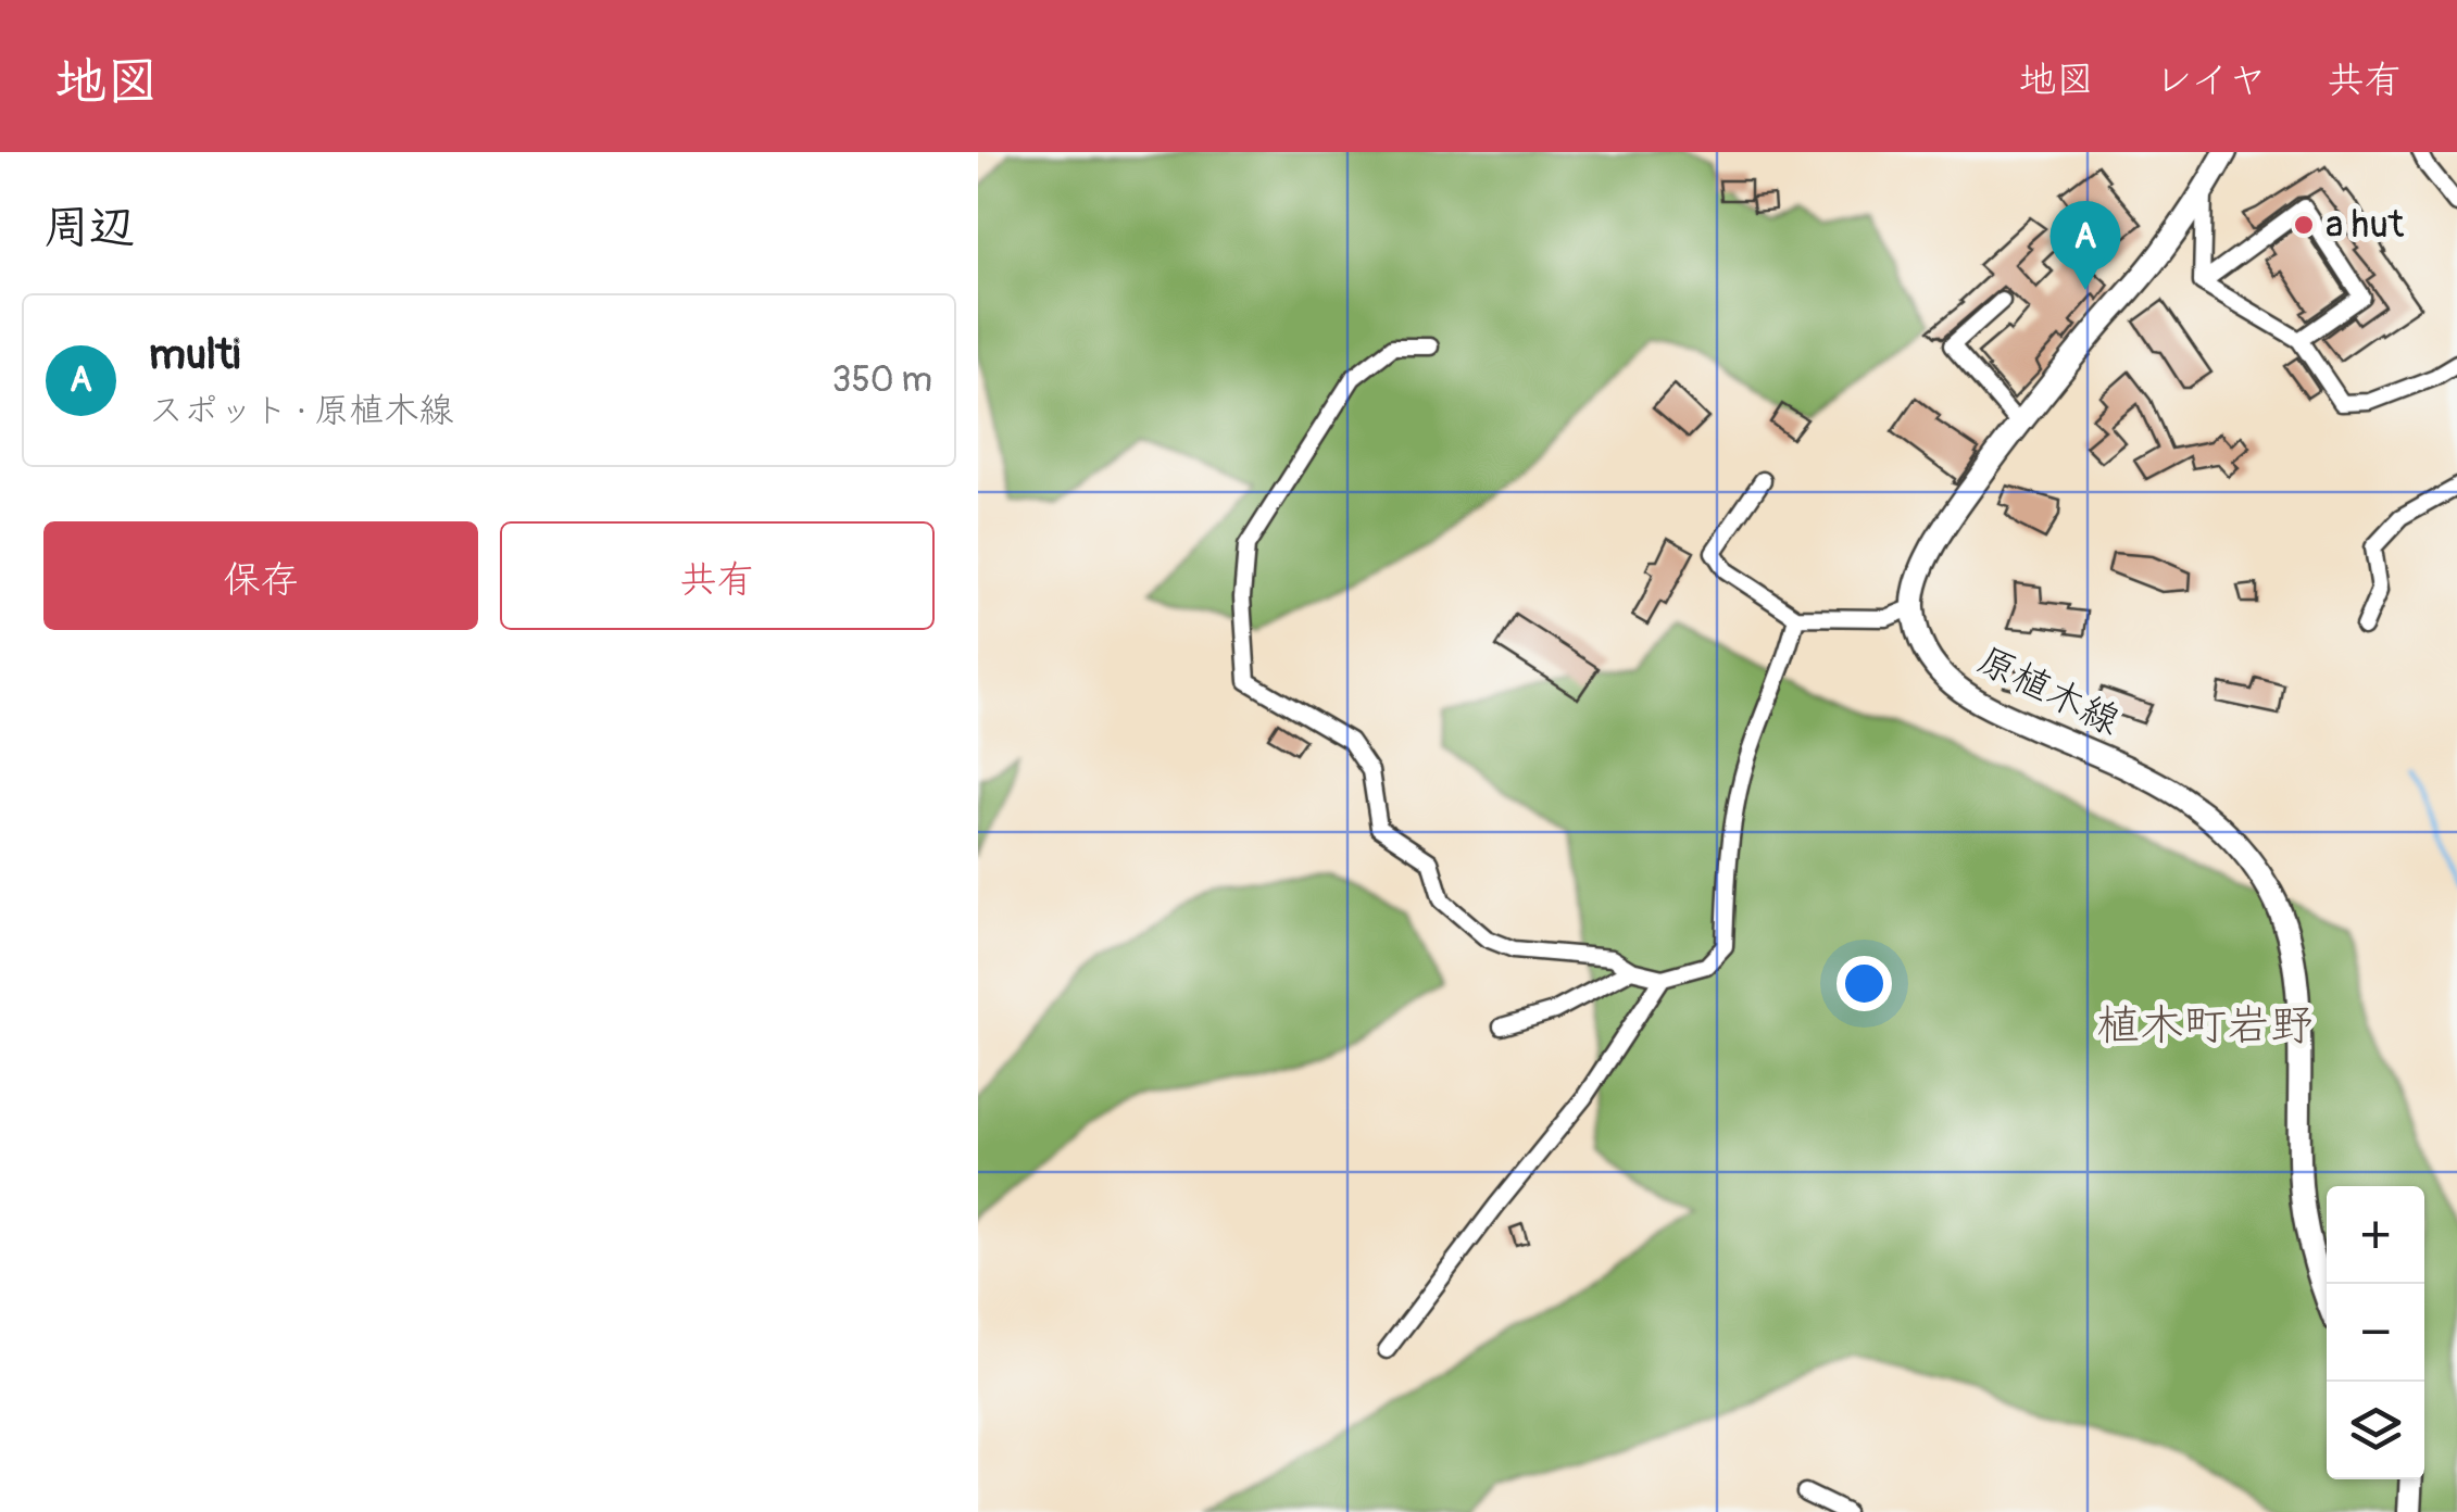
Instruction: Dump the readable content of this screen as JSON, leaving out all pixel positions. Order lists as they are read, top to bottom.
{
  "streets": {
    "main road": ["原植木線"]
  },
  "districts": ["植木町岩野"],
  "places": ["a hut"],
  "page": {
    "header": "地図",
    "nav": ["地図", "レイヤ", "共有"],
    "heading": "周辺",
    "pins": "A",
    "list": [
      {
        "mark": "A",
        "name": "multi",
        "note": "スポット · 原植木線",
        "value": "350 m"
      }
    ],
    "buttons": ["保存", "共有"],
    "map_buttons": ["+", "−"]
  }
}
